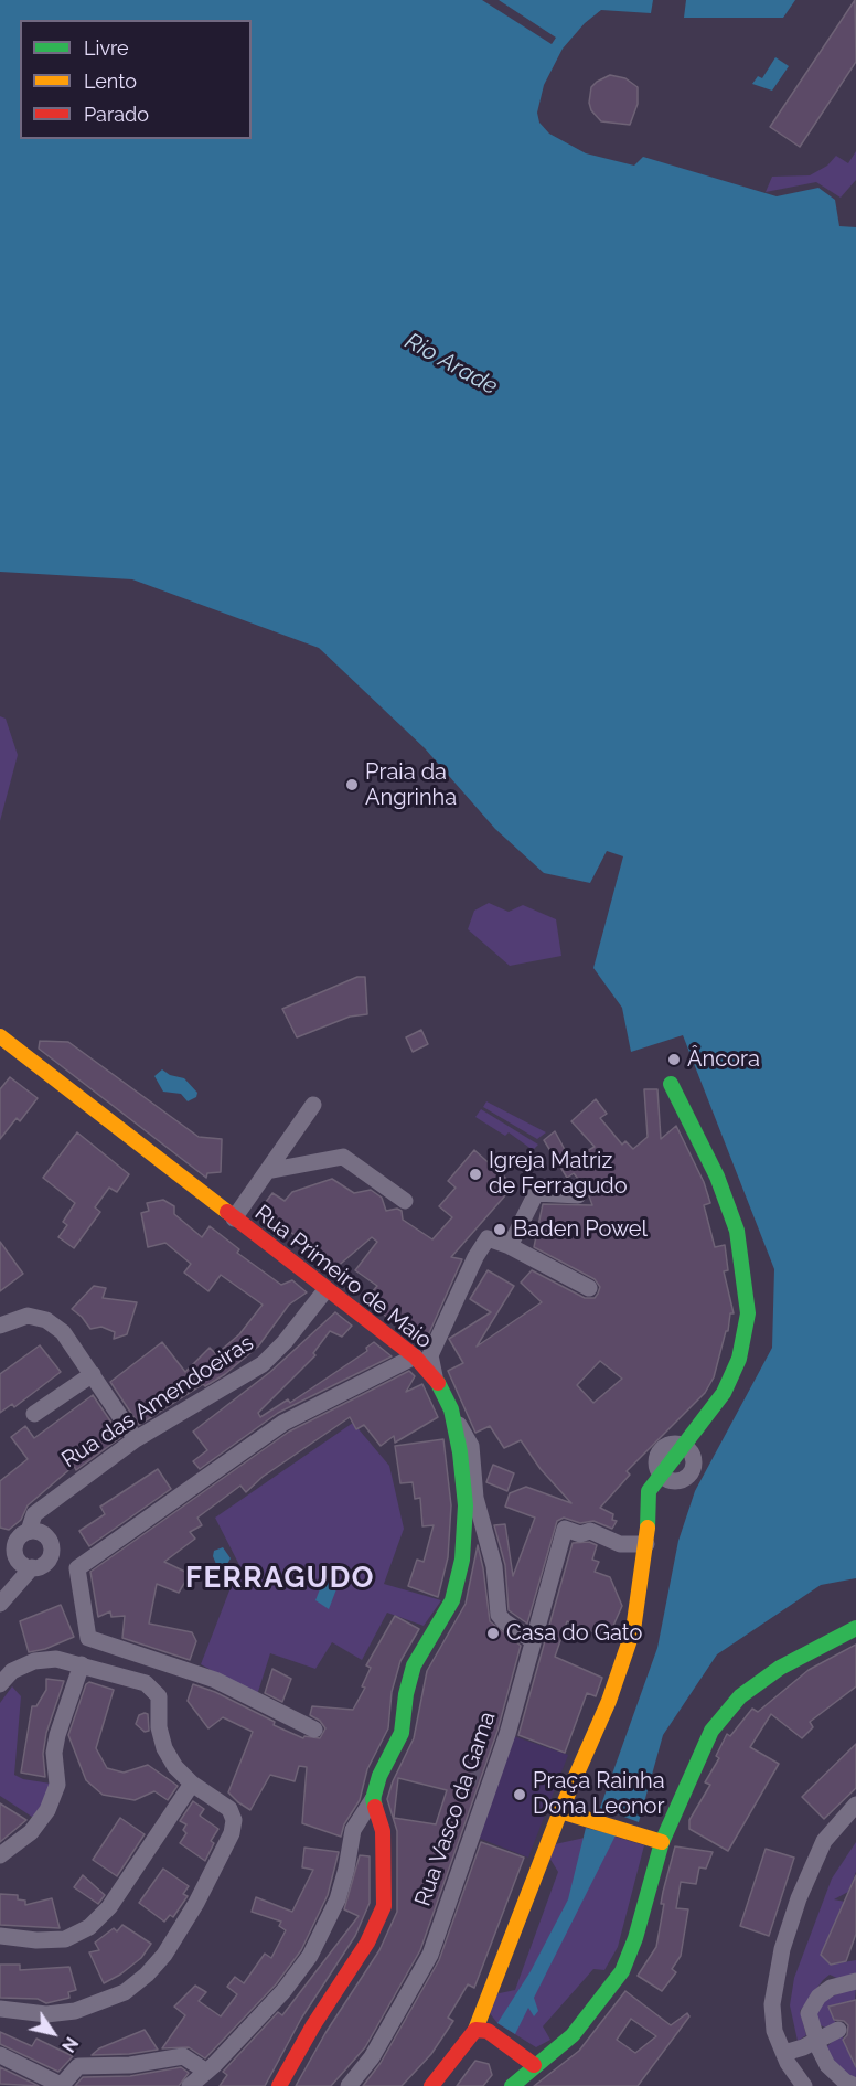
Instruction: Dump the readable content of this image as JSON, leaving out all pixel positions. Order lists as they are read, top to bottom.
{
  "streets": {
    "street": ["Rua Primeiro de Maio", "Rua das Amendoeiras", "Rua Vasco da Gama"]
  },
  "crossings": [
    ["Rua Primeiro de Maio", "Rua das Amendoeiras"]
  ],
  "districts": ["FERRAGUDO"],
  "water": ["Rio Arade"],
  "places": [
    "Praia da Angrinha",
    "Âncora",
    "Igreja Matriz de Ferragudo",
    "Baden Powel",
    "Casa do Gato",
    "Praça Rainha Dona Leonor"
  ],
  "legend": ["Livre", "Lento", "Parado"],
  "north": "bottom right"
}
